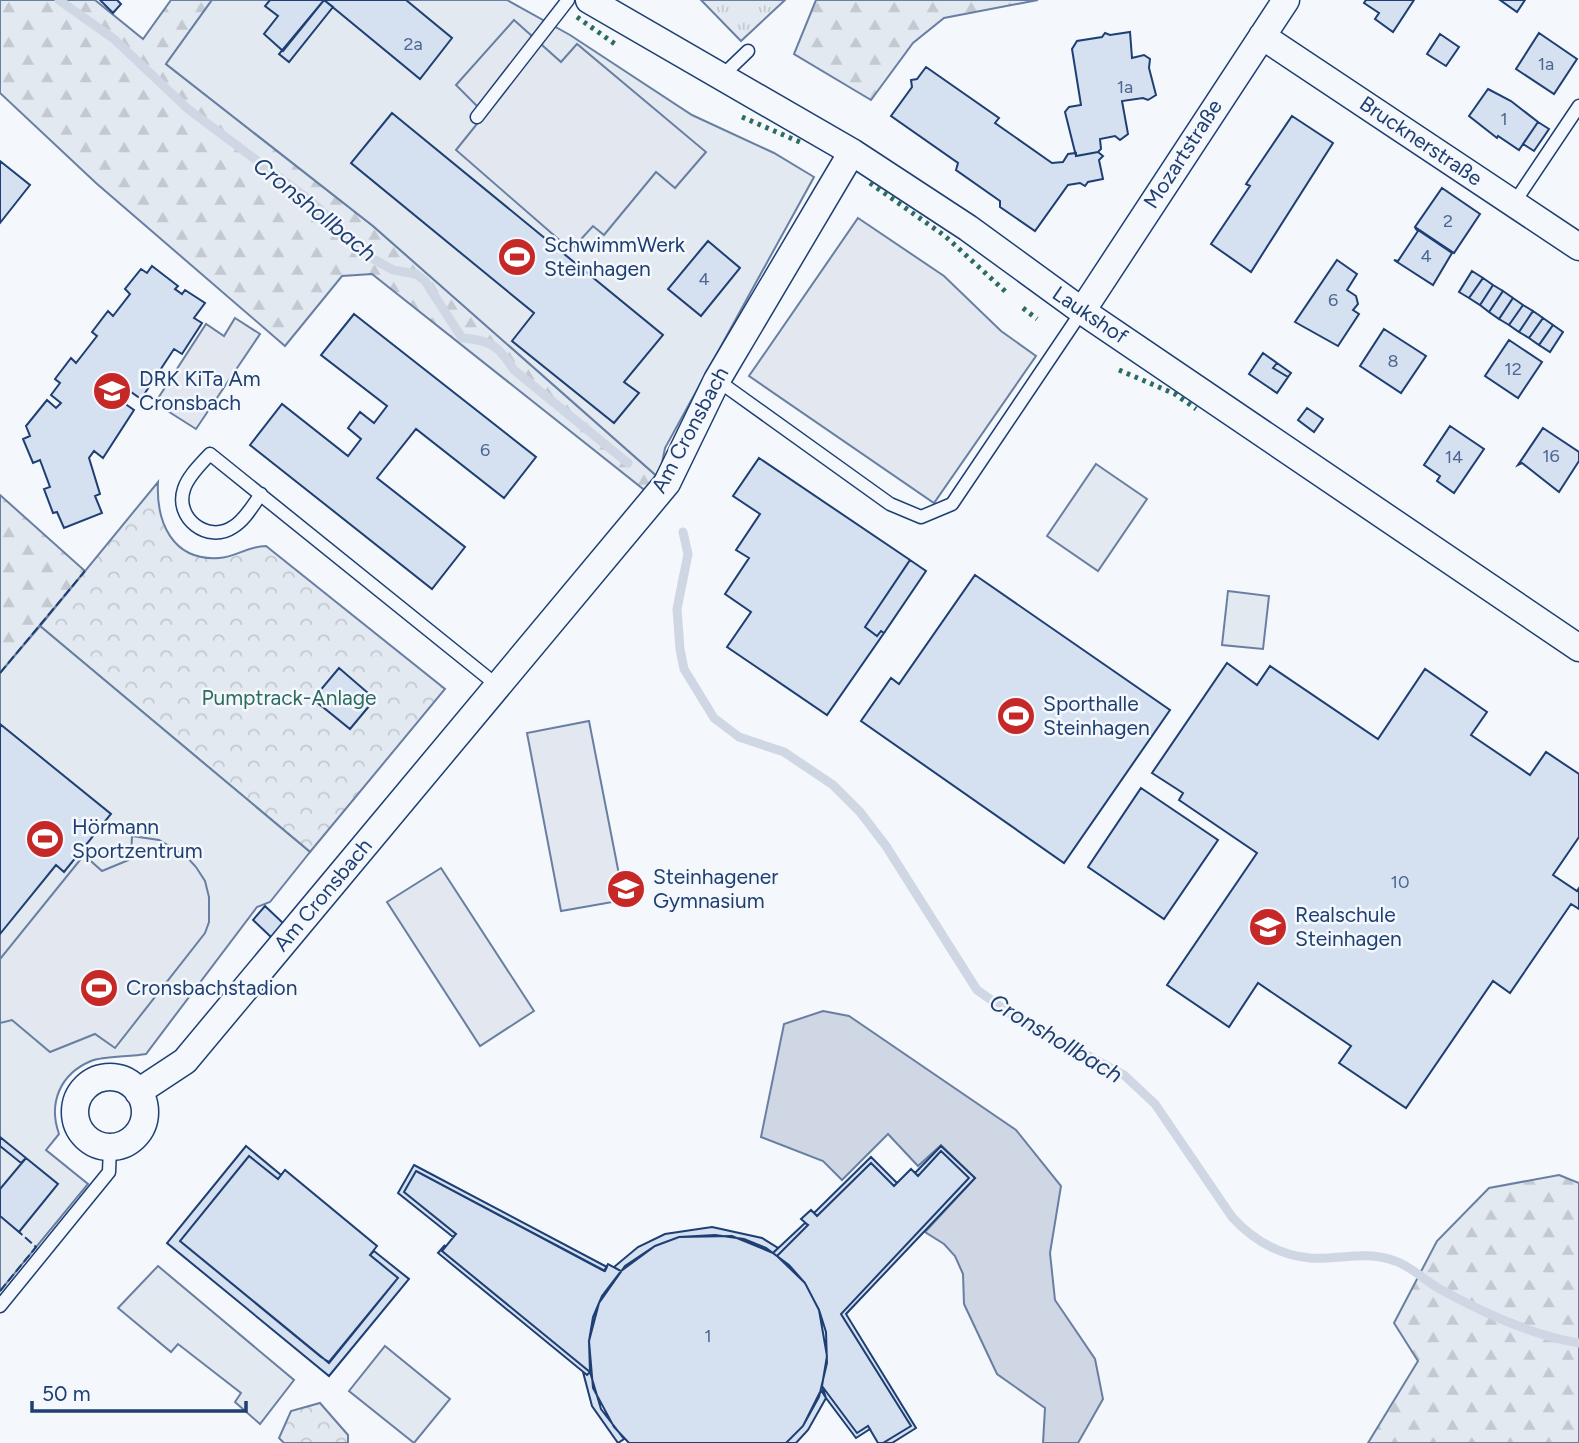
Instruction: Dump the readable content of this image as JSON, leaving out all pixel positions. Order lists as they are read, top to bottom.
{
  "streets": {
    "street": [
      "Brucknerstraße",
      "Mozartstraße",
      "Laukshof",
      "Am Cronsbach"
    ]
  },
  "crossings": [
    ["Brucknerstraße", "Mozartstraße"],
    ["Mozartstraße", "Laukshof"],
    ["Laukshof", "Am Cronsbach"]
  ],
  "water": ["Cronshollbach"],
  "parks": ["Pumptrack-Anlage"],
  "places": {
    "sports": [
      "SchwimmWerk Steinhagen",
      "Sporthalle Steinhagen",
      "Hörmann Sportzentrum",
      "Cronsbachstadion"
    ],
    "school or university": ["DRK KiTa Am Cronsbach", "Steinhagener Gymnasium", "Realschule Steinhagen"]
  },
  "house_numbers": [
    "2a",
    "1a",
    "1a",
    "1",
    "2",
    "4",
    "4",
    "6",
    "8",
    "12",
    "6",
    "16",
    "14",
    "10",
    "1"
  ],
  "scale_bar": "50 m"
}
